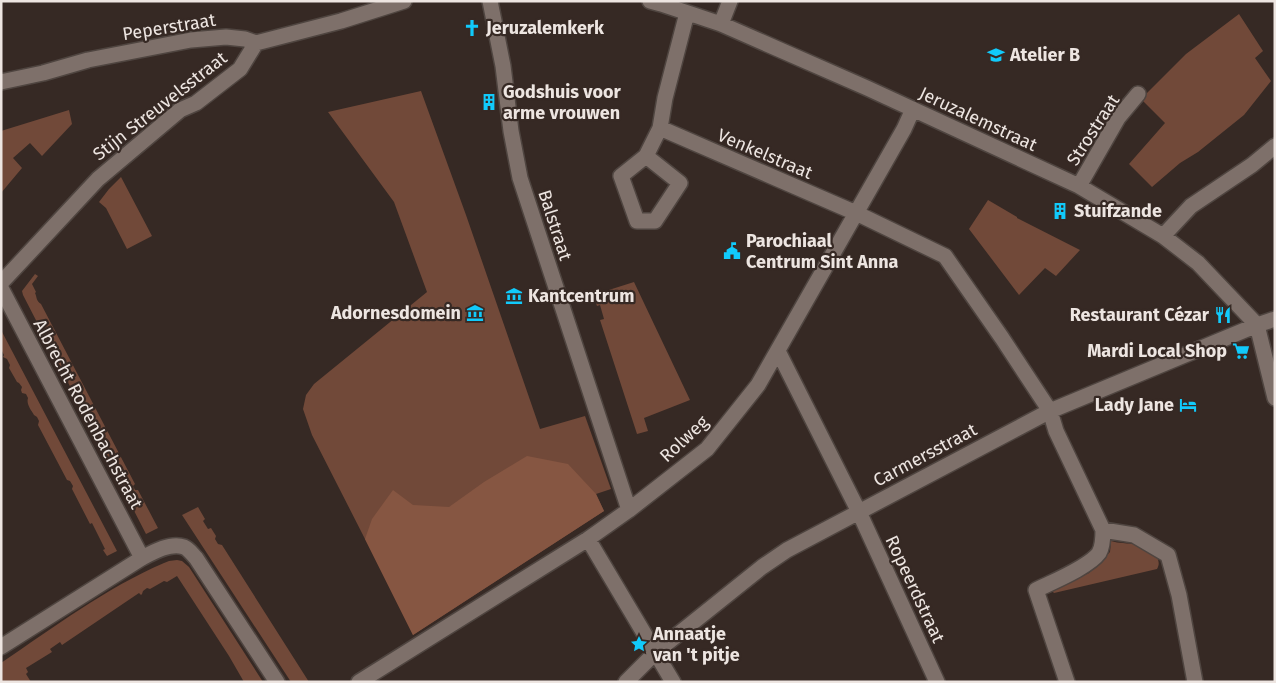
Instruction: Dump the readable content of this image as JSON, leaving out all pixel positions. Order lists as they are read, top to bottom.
{
  "streets": {
    "street": [
      "Peperstraat",
      "Stijn Streuvelsstraat",
      "Jeruzalemstraat",
      "Strostraat",
      "Venkelstraat",
      "Balstraat",
      "Albrecht Rodenbachstraat",
      "Rolweg",
      "Carmersstraat",
      "Ropeerdstraat"
    ]
  },
  "crossings": [
    ["Peperstraat", "Stijn Streuvelsstraat"],
    ["Jeruzalemstraat", "Strostraat"],
    ["Jeruzalemstraat", "Rolweg"],
    ["Jeruzalemstraat", "Carmersstraat"],
    ["Venkelstraat", "Rolweg"],
    ["Venkelstraat", "Carmersstraat"],
    ["Balstraat", "Rolweg"],
    ["Rolweg", "Ropeerdstraat"],
    ["Carmersstraat", "Ropeerdstraat"]
  ],
  "places": {
    "church": ["Jeruzalemkerk"],
    "school or university": ["Atelier B"],
    "building": ["Godshuis voor arme vrouwen", "Stuifzande"],
    "public building": ["Parochiaal Centrum Sint Anna"],
    "museum": ["Kantcentrum", "Adornesdomein"],
    "restaurant": ["Restaurant Cézar"],
    "supermarket": ["Mardi Local Shop"],
    "hotel": ["Lady Jane"],
    "place": ["Annaatje van 't pitje"]
  }
}
